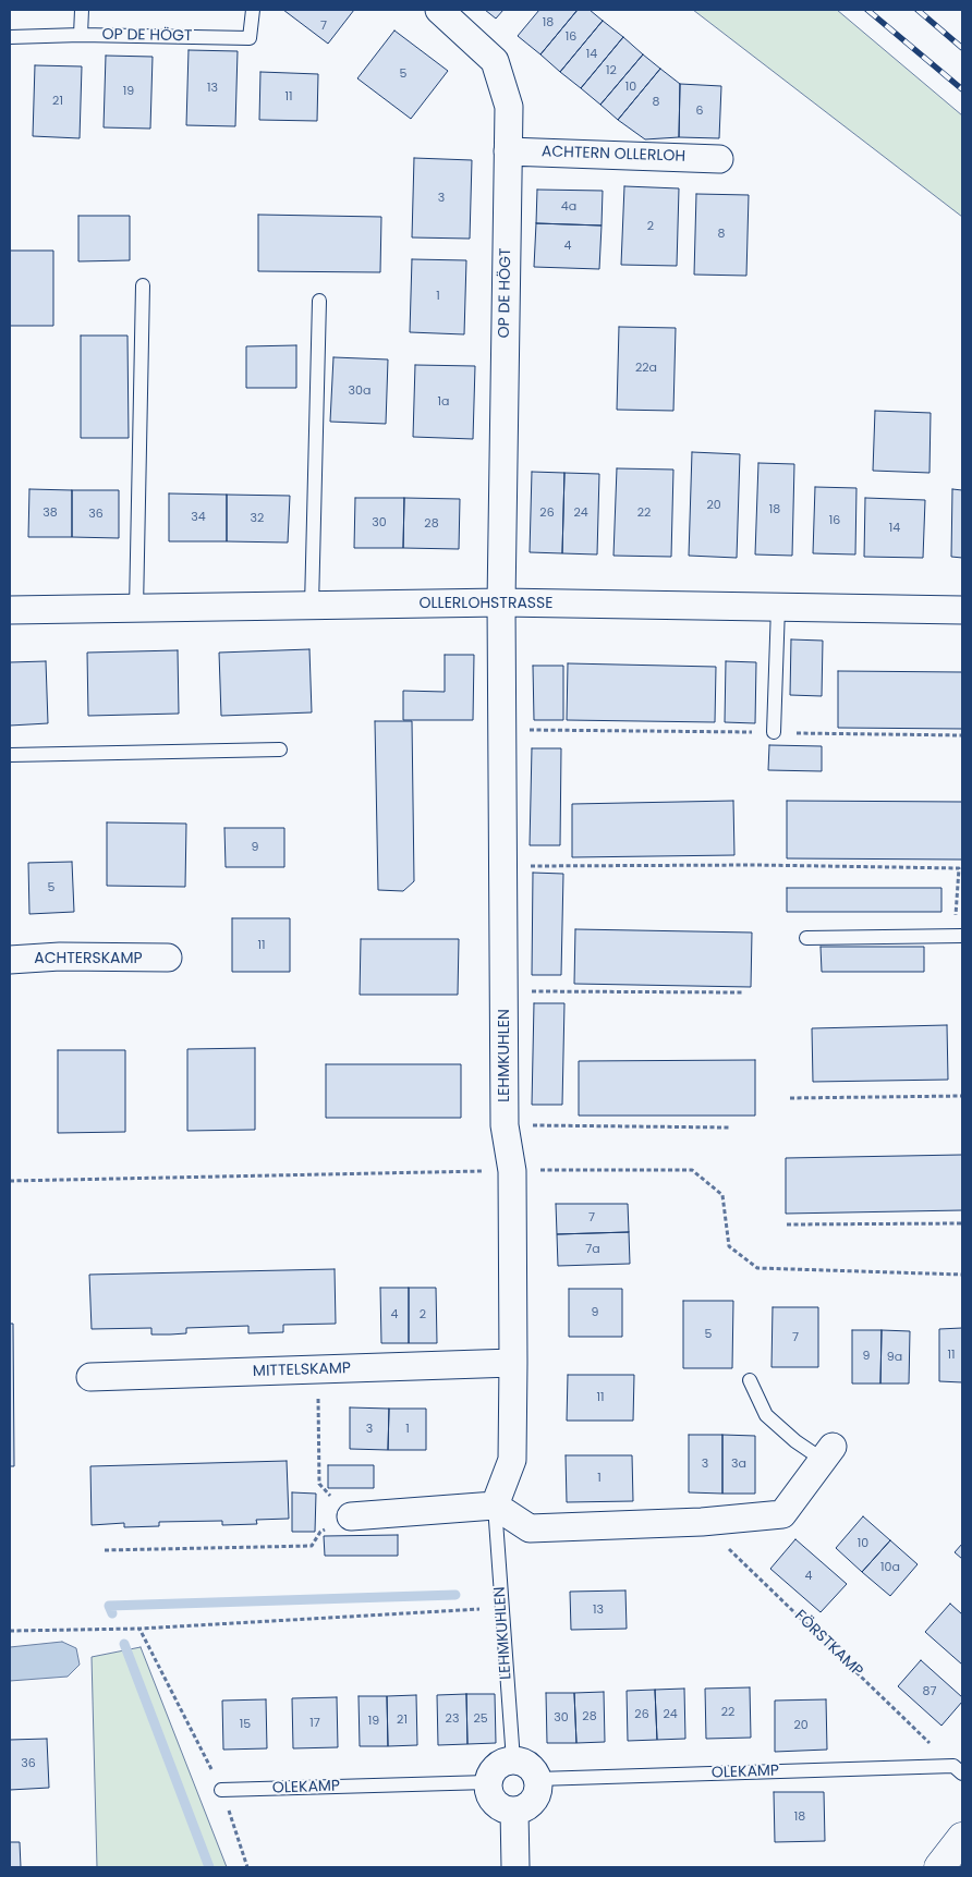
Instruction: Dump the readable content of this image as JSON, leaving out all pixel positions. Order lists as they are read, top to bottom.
{
  "streets": {
    "street": [
      "OP DE HÖGT",
      "ACHTERN OLLERLOH",
      "OLLERLOHSTRASSE",
      "ACHTERSKAMP",
      "LEHMKUHLEN",
      "MITTELSKAMP"
    ],
    "lane": ["OLEKAMP"],
    "path": ["FÖRSTKAMP"]
  },
  "crossings": [
    ["OP DE HÖGT", "ACHTERN OLLERLOH"],
    ["OP DE HÖGT", "OLLERLOHSTRASSE"],
    ["OP DE HÖGT", "LEHMKUHLEN"],
    ["OLLERLOHSTRASSE", "LEHMKUHLEN"],
    ["LEHMKUHLEN", "MITTELSKAMP"],
    ["LEHMKUHLEN", "OLEKAMP"],
    ["FÖRSTKAMP", "OLEKAMP"]
  ],
  "house_numbers": [
    "18",
    "7",
    "16",
    "14",
    "12",
    "5",
    "10",
    "13",
    "19",
    "11",
    "21",
    "8",
    "6",
    "3",
    "4a",
    "2",
    "8",
    "4",
    "1",
    "22a",
    "30a",
    "1a",
    "20",
    "18",
    "38",
    "26",
    "24",
    "22",
    "36",
    "34",
    "32",
    "16",
    "30",
    "28",
    "14",
    "9",
    "5",
    "11",
    "7",
    "7a",
    "9",
    "4",
    "2",
    "5",
    "7",
    "11",
    "9",
    "9a",
    "11",
    "3",
    "1",
    "3",
    "3a",
    "1",
    "10",
    "10a",
    "4",
    "13",
    "87",
    "22",
    "26",
    "24",
    "28",
    "30",
    "23",
    "25",
    "21",
    "19",
    "17",
    "15",
    "20",
    "36",
    "18"
  ]
}
